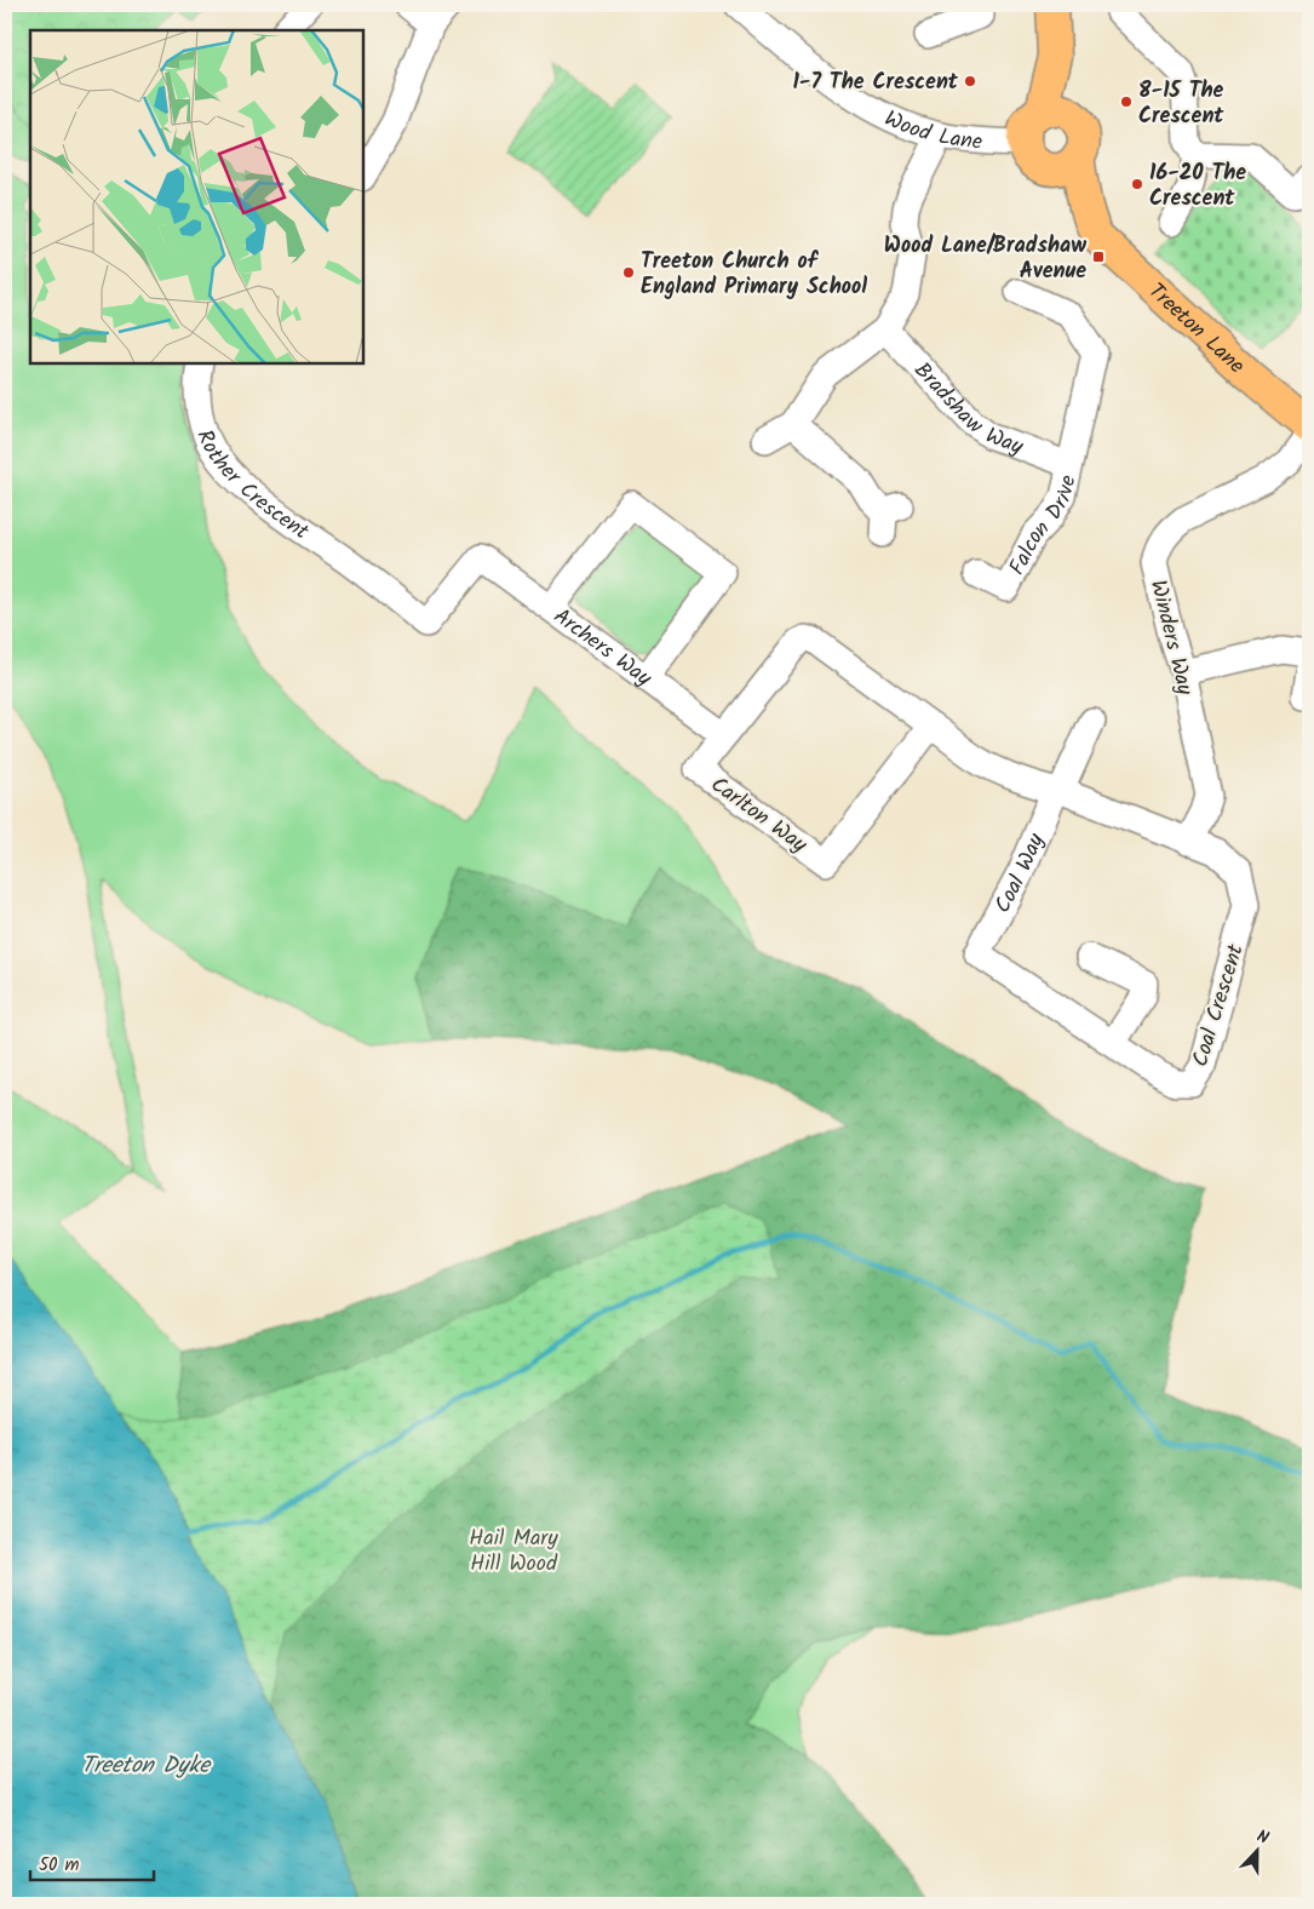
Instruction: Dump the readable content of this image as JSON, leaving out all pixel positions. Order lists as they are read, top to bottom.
{
  "streets": {
    "main road": ["Treeton Lane"],
    "street": [
      "Wood Lane",
      "Bradshaw Way",
      "Rother Crescent",
      "Falcon Drive",
      "Winders Way",
      "Archers Way",
      "Carlton Way",
      "Coal Way",
      "Coal Crescent"
    ]
  },
  "crossings": [
    ["Wood Lane", "Treeton Lane"],
    ["Bradshaw Way", "Falcon Drive"],
    ["Rother Crescent", "Archers Way"],
    ["Winders Way", "Coal Crescent"],
    ["Archers Way", "Carlton Way"],
    ["Carlton Way", "Coal Crescent"],
    ["Coal Way", "Coal Crescent"]
  ],
  "water": ["Treeton Dyke"],
  "parks": ["Hail Mary Hill Wood"],
  "places": {
    "other": [
      "1-7 The Crescent",
      "8-15 The Crescent",
      "16-20 The Crescent",
      "Treeton Church of England Primary School"
    ],
    "transit": ["Wood Lane/Bradshaw Avenue"]
  },
  "scale_bar": "50 m",
  "north": "top"
}
